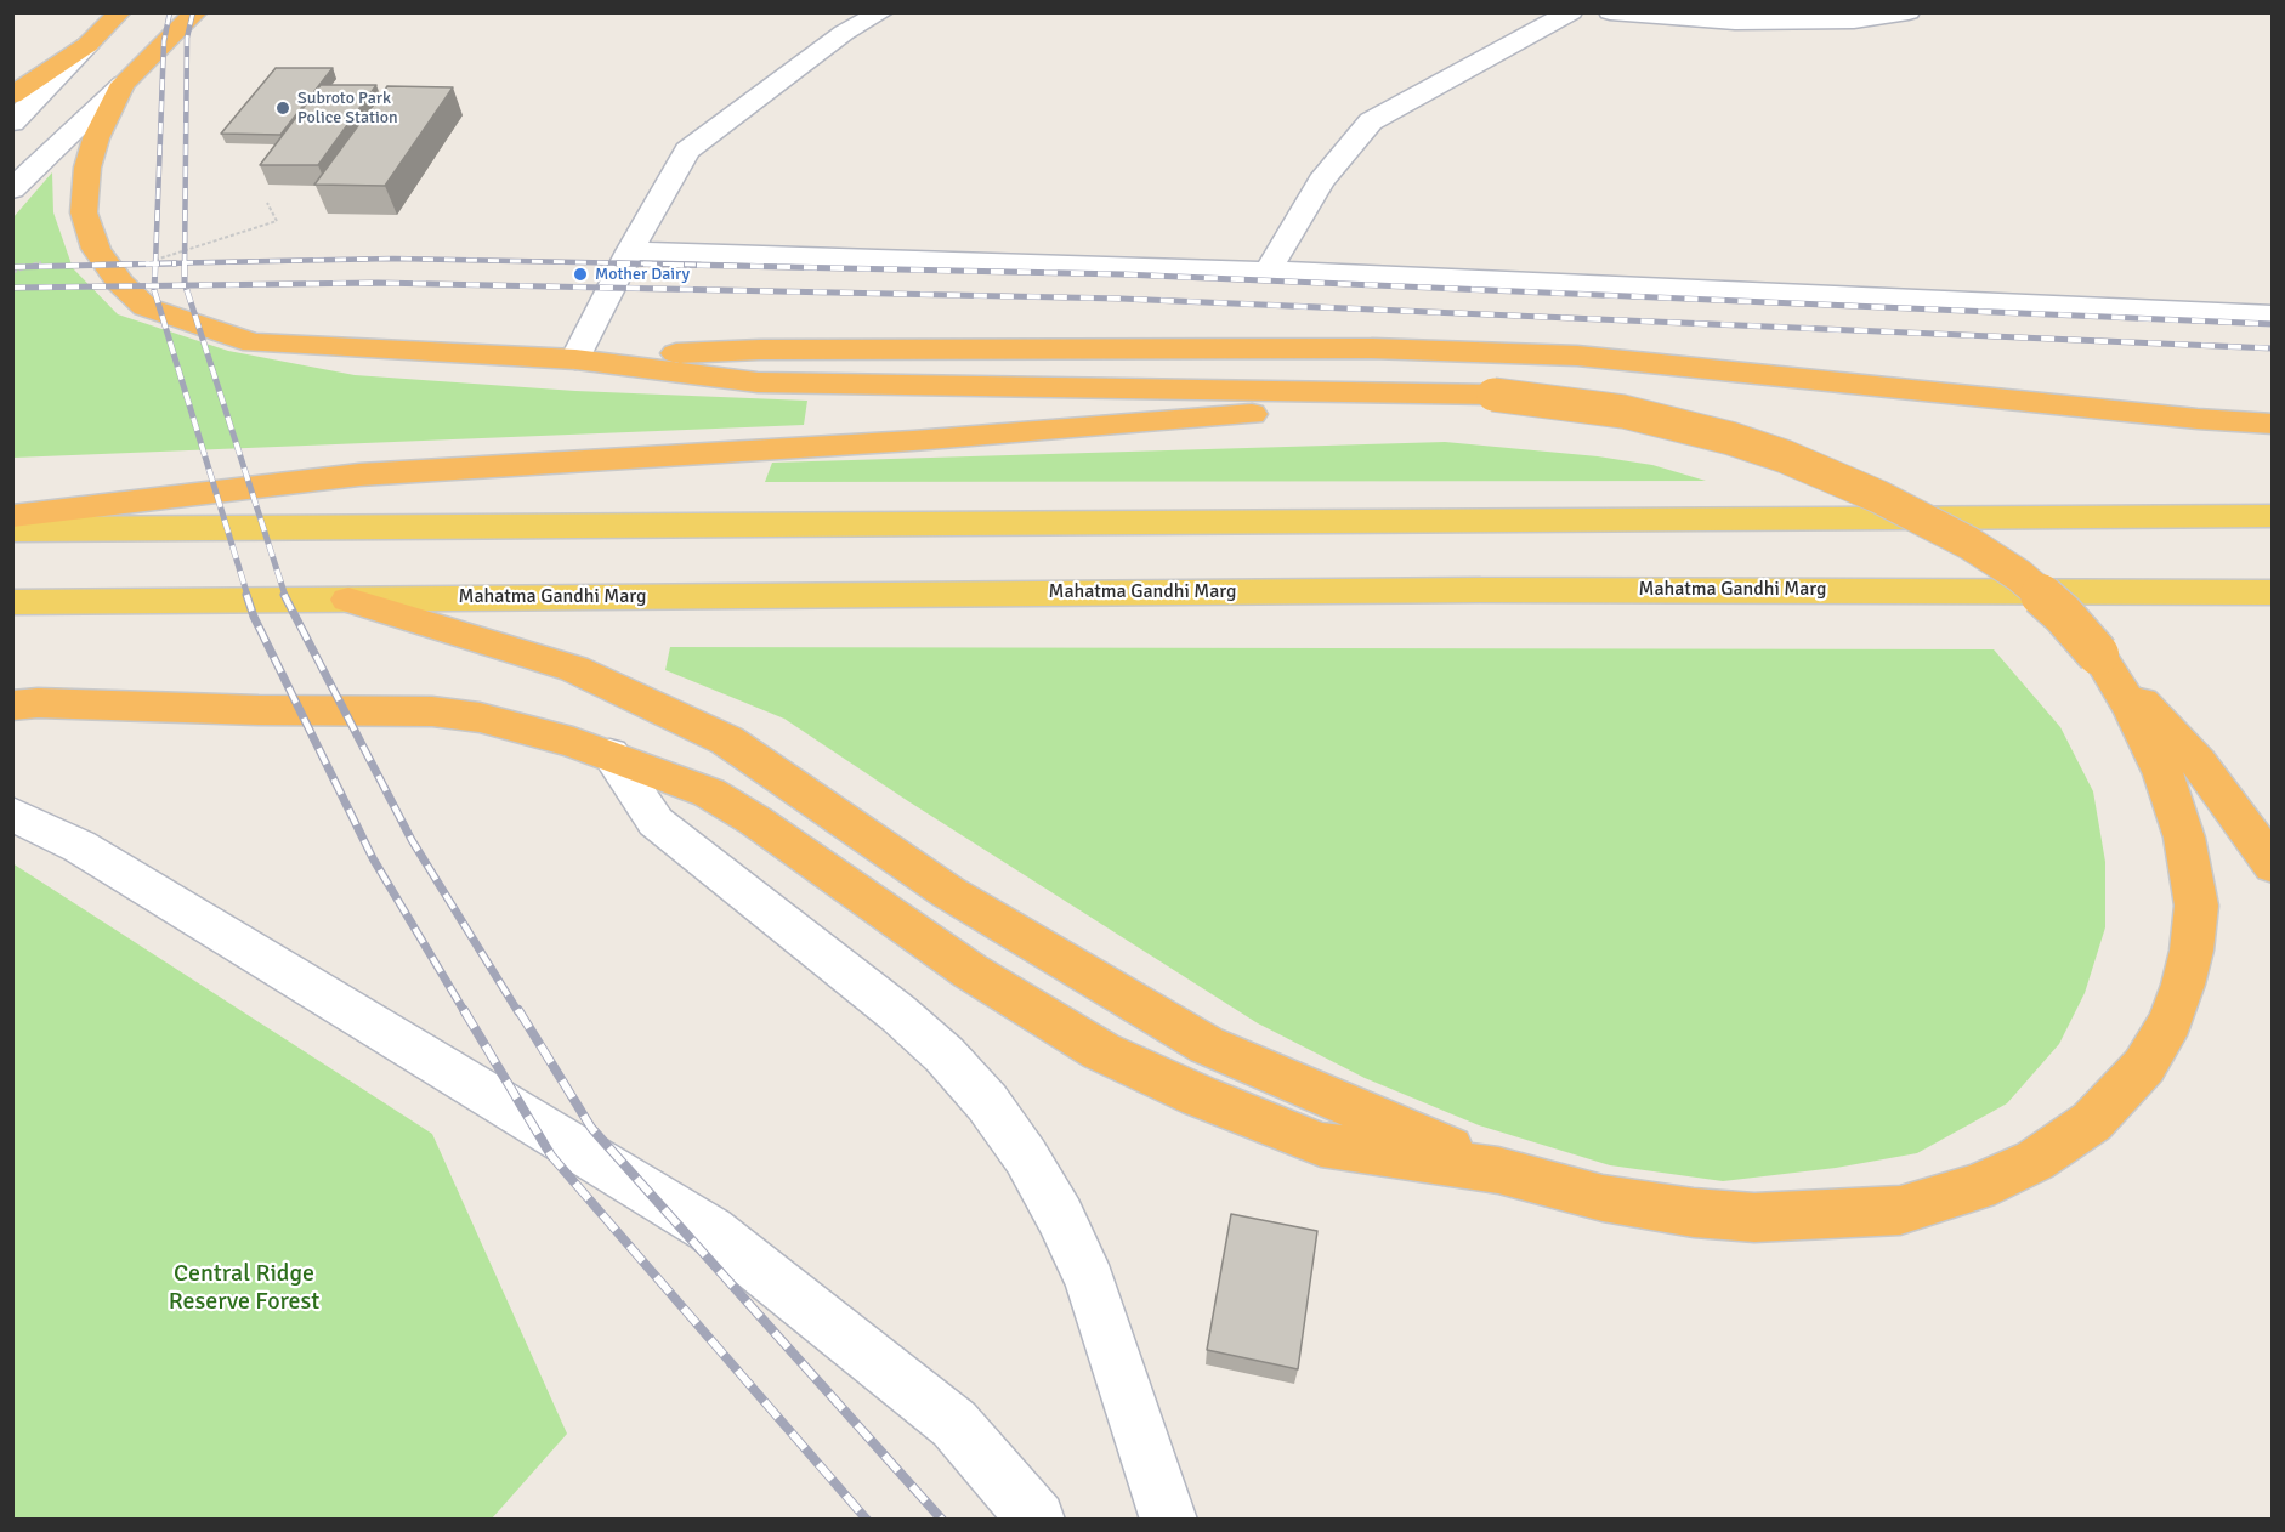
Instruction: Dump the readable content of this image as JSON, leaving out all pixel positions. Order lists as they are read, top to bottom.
{
  "streets": {
    "main road": ["Mahatma Gandhi Marg"]
  },
  "parks": ["Central Ridge Reserve Forest"],
  "places": ["Subroto Park Police Station", "Mother Dairy"]
}
